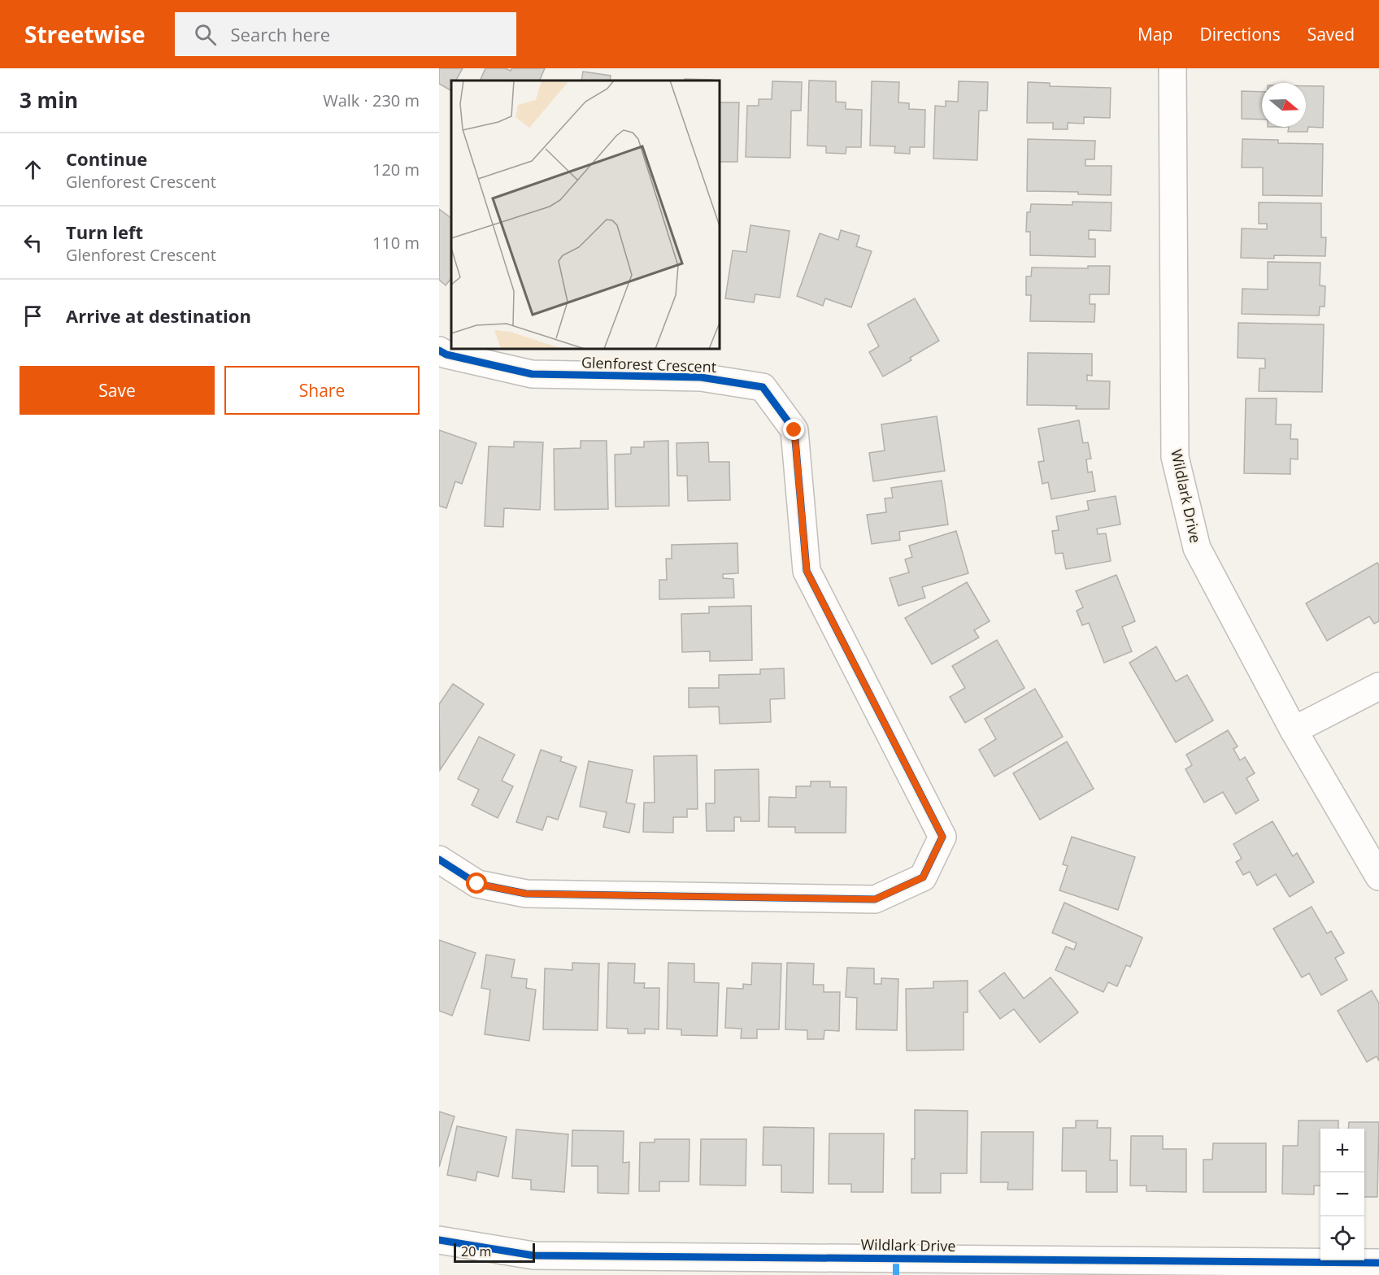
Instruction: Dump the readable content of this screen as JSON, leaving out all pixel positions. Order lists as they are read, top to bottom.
{
  "streets": {
    "street": ["Glenforest Crescent", "Wildlark Drive"]
  },
  "scale_bar": "20 m",
  "north": "right",
  "page": {
    "header": "Streetwise",
    "search": "Search here",
    "nav": ["Map", "Directions", "Saved"],
    "heading": ["3 min", "Walk · 230 m"],
    "list": [
      ["Continue", "Glenforest Crescent", "120 m"],
      ["Turn left", "Glenforest Crescent", "110 m"],
      "Arrive at destination"
    ],
    "buttons": ["Save", "Share"],
    "map_buttons": ["+", "−"],
    "scale": "20 m"
  }
}
